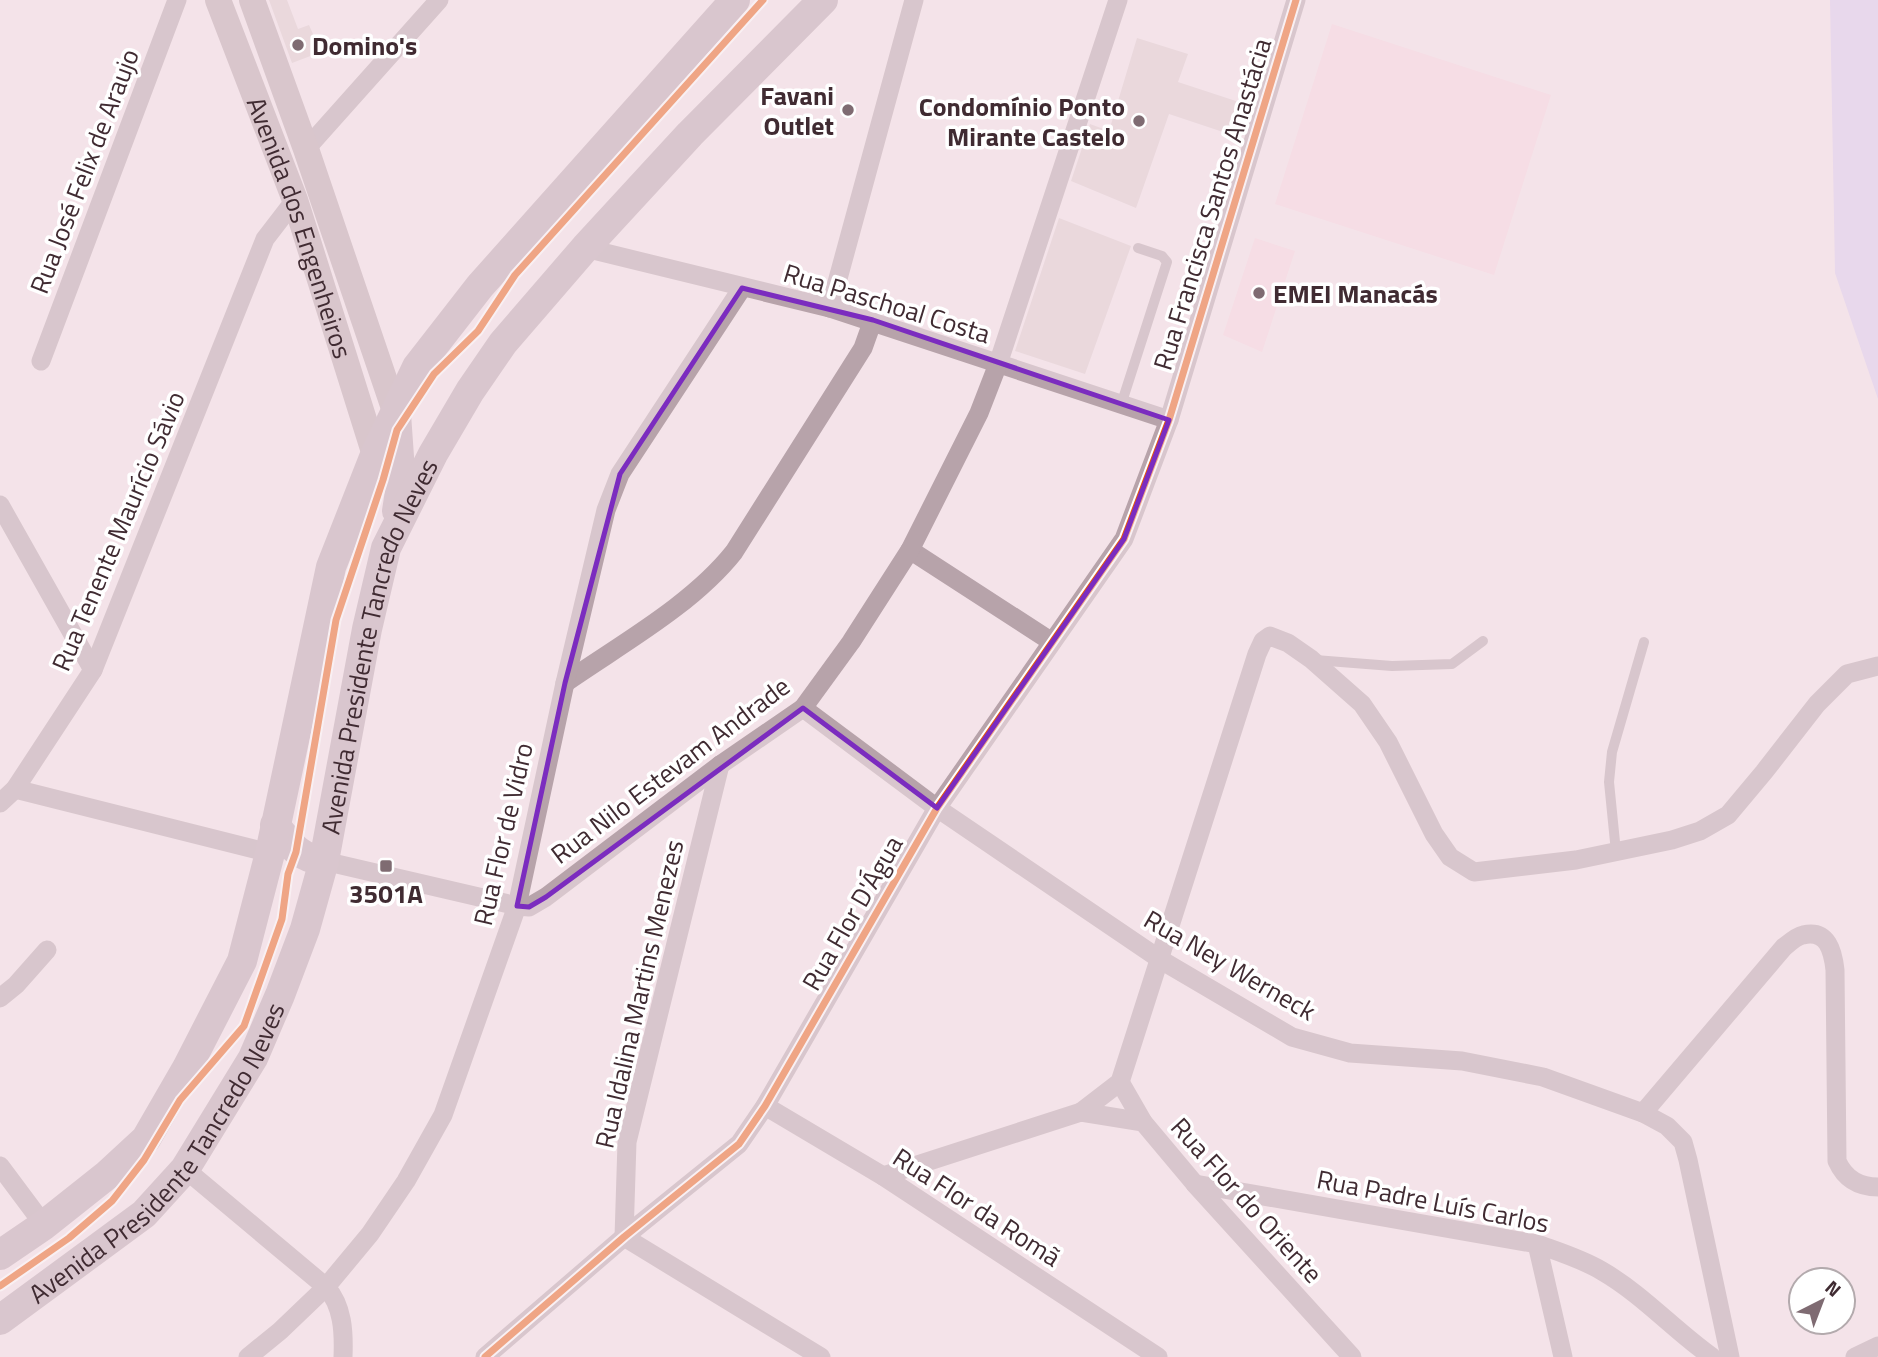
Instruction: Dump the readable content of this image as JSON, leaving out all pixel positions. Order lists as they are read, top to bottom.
{
  "streets": {
    "main road": ["Avenida Presidente Tancredo Neves"],
    "street": [
      "Rua José Felix de Araujo",
      "Rua Francisca Santos Anastácia",
      "Avenida dos Engenheiros",
      "Rua Paschoal Costa",
      "Rua Tenente Maurício Sávio",
      "Rua Nilo Estevam Andrade",
      "Rua Flor de Vidro",
      "Rua Flor D'Água",
      "Rua Ney Werneck",
      "Rua Idalina Martins Menezes",
      "Rua Flor do Oriente",
      "Rua Padre Luís Carlos",
      "Rua Flor da Romã"
    ]
  },
  "crossings": [
    ["Rua Francisca Santos Anastácia", "Rua Paschoal Costa"],
    ["Rua Francisca Santos Anastácia", "Rua Flor D'Água"],
    ["Avenida dos Engenheiros", "Rua Tenente Maurício Sávio"],
    ["Avenida dos Engenheiros", "Avenida Presidente Tancredo Neves"],
    ["Rua Paschoal Costa", "Avenida Presidente Tancredo Neves"],
    ["Rua Paschoal Costa", "Rua Nilo Estevam Andrade"],
    ["Rua Paschoal Costa", "Rua Flor de Vidro"],
    ["Rua Paschoal Costa", "Rua Flor D'Água"],
    ["Rua Nilo Estevam Andrade", "Rua Flor de Vidro"],
    ["Rua Nilo Estevam Andrade", "Rua Ney Werneck"],
    ["Rua Nilo Estevam Andrade", "Rua Idalina Martins Menezes"],
    ["Rua Flor D'Água", "Rua Ney Werneck"],
    ["Rua Flor D'Água", "Rua Idalina Martins Menezes"],
    ["Rua Flor D'Água", "Rua Flor da Romã"],
    ["Rua Flor do Oriente", "Rua Padre Luís Carlos"],
    ["Rua Flor do Oriente", "Rua Flor da Romã"]
  ],
  "places": {
    "other": [
      "Domino's",
      "Favani Outlet",
      "Condomínio Ponto Mirante Castelo",
      "EMEI Manacás"
    ],
    "transit": ["3501A"]
  },
  "north": "top right"
}
